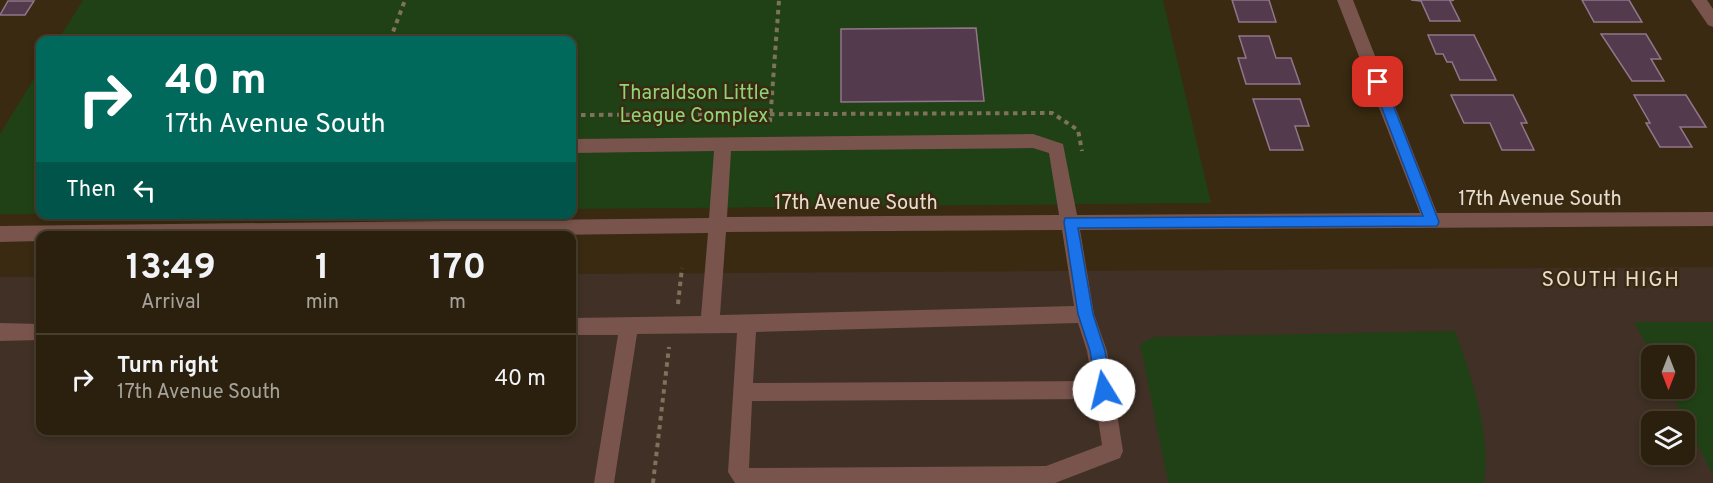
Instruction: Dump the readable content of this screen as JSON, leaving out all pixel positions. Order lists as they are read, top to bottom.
{
  "streets": {
    "street": ["17th Avenue South"]
  },
  "districts": ["SOUTH HIGH"],
  "parks": ["Tharaldson Little League Complex"],
  "north": "bottom",
  "page": {
    "turn": ["40 m", "17th Avenue South"],
    "then": "Then",
    "eta": [
      "13:49",
      "Arrival",
      "1",
      "min",
      "170",
      "m"
    ],
    "list": [
      {
        "name": "Turn right",
        "note": "17th Avenue South",
        "value": "40 m"
      }
    ]
  }
}
